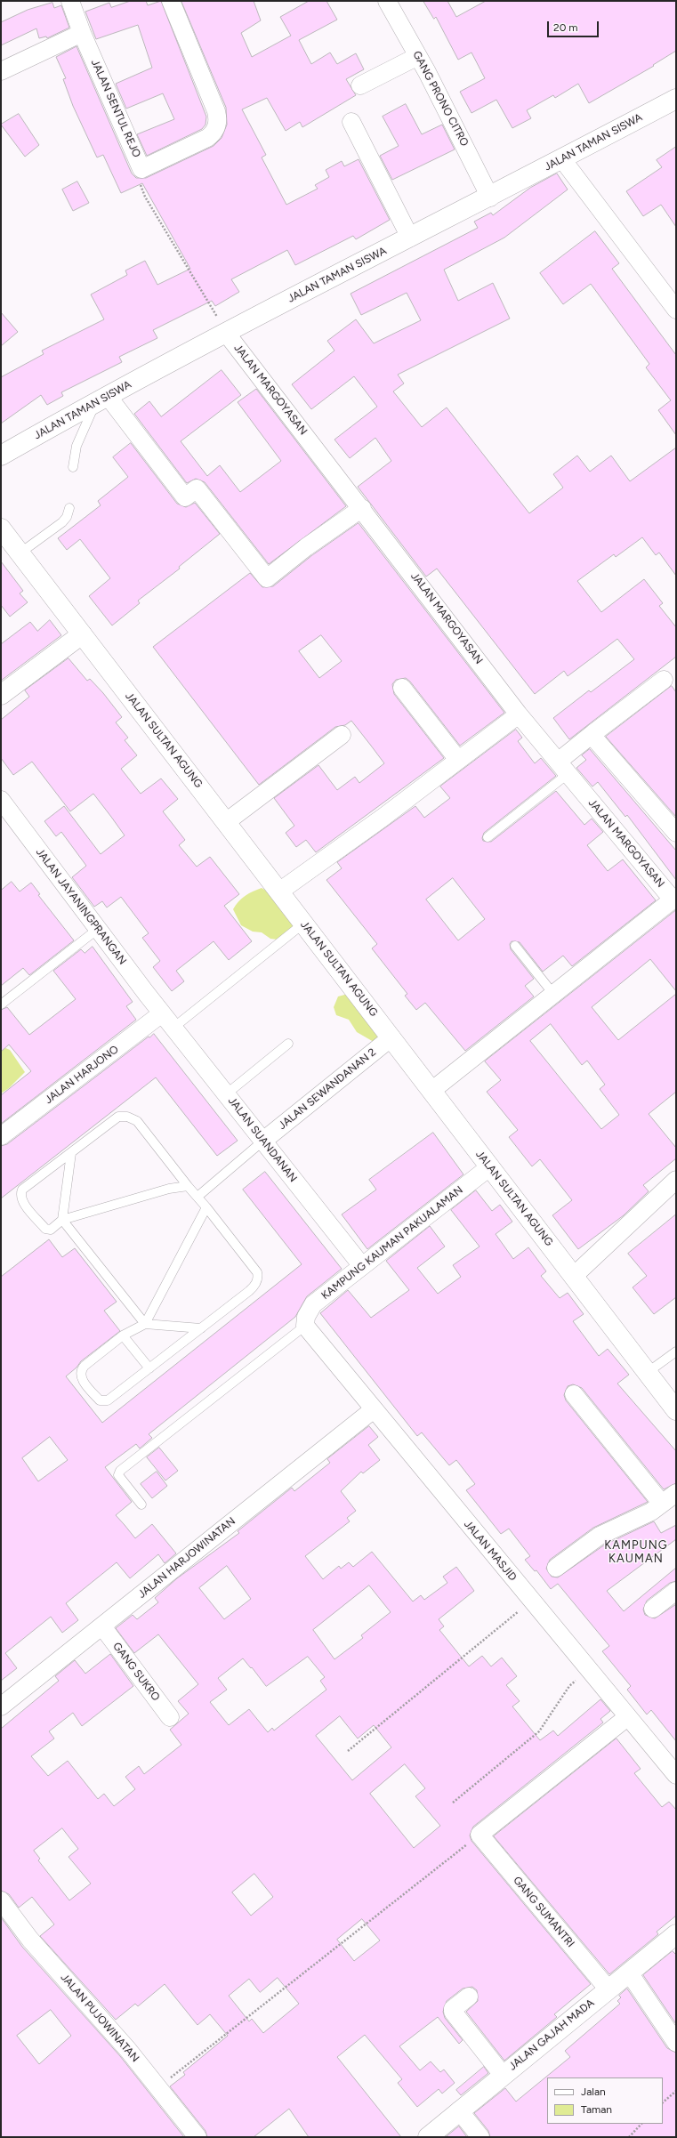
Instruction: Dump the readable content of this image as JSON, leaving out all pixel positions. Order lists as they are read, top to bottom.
{
  "streets": {
    "main road": ["JALAN TAMAN SISWA", "JALAN SULTAN AGUNG", "JALAN GAJAH MADA"],
    "street": [
      "GANG PRONO CITRO",
      "JALAN SENTUL REJO",
      "JALAN MARGOYASAN",
      "JALAN JAYANINGPRANGAN",
      "JALAN HARJONO",
      "JALAN SEWANDANAN 2",
      "JALAN SUANDANAN",
      "KAMPUNG KAUMAN PAKUALAMAN",
      "JALAN MASJID",
      "JALAN HARJOWINATAN",
      "GANG SUKRO",
      "GANG SUMANTRI",
      "JALAN PUJOWINATAN"
    ]
  },
  "crossings": [
    ["GANG PRONO CITRO", "JALAN TAMAN SISWA"],
    ["JALAN TAMAN SISWA", "JALAN MARGOYASAN"],
    ["JALAN MARGOYASAN", "JALAN SULTAN AGUNG"],
    ["JALAN SULTAN AGUNG", "JALAN SEWANDANAN 2"],
    ["JALAN SULTAN AGUNG", "KAMPUNG KAUMAN PAKUALAMAN"],
    ["JALAN JAYANINGPRANGAN", "JALAN HARJONO"],
    ["JALAN JAYANINGPRANGAN", "JALAN SUANDANAN"],
    ["JALAN HARJONO", "JALAN SUANDANAN"],
    ["JALAN SEWANDANAN 2", "JALAN SUANDANAN"],
    ["JALAN SUANDANAN", "KAMPUNG KAUMAN PAKUALAMAN"],
    ["KAMPUNG KAUMAN PAKUALAMAN", "JALAN MASJID"],
    ["JALAN MASJID", "JALAN HARJOWINATAN"],
    ["JALAN HARJOWINATAN", "GANG SUKRO"],
    ["GANG SUMANTRI", "JALAN GAJAH MADA"]
  ],
  "districts": ["KAMPUNG KAUMAN"],
  "legend": ["Jalan", "Taman"],
  "scale_bar": "20 m"
}
